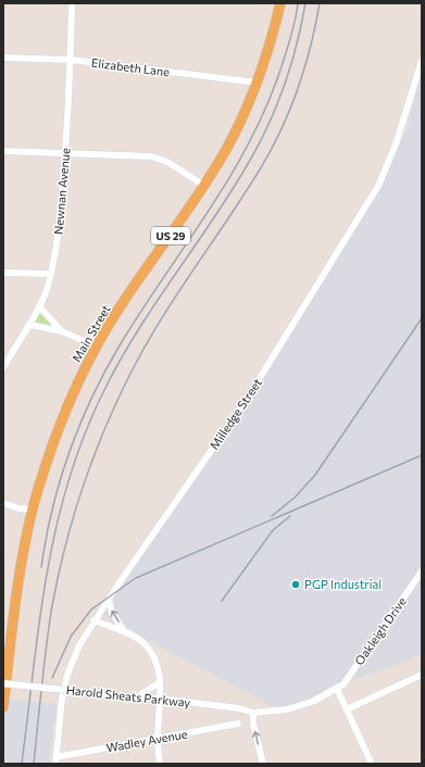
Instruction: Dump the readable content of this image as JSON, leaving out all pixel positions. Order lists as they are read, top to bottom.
{
  "streets": {
    "main road": ["US 29", "Main Street"],
    "street": [
      "Elizabeth Lane",
      "Newnan Avenue",
      "Milledge Street",
      "Oakleigh Drive",
      "Harold Sheats Parkway",
      "Wadley Avenue"
    ]
  },
  "crossings": [
    ["Elizabeth Lane", "Newnan Avenue"],
    ["Elizabeth Lane", "Main Street"],
    ["Milledge Street", "Wadley Avenue"]
  ],
  "places": ["PGP Industrial"]
}
